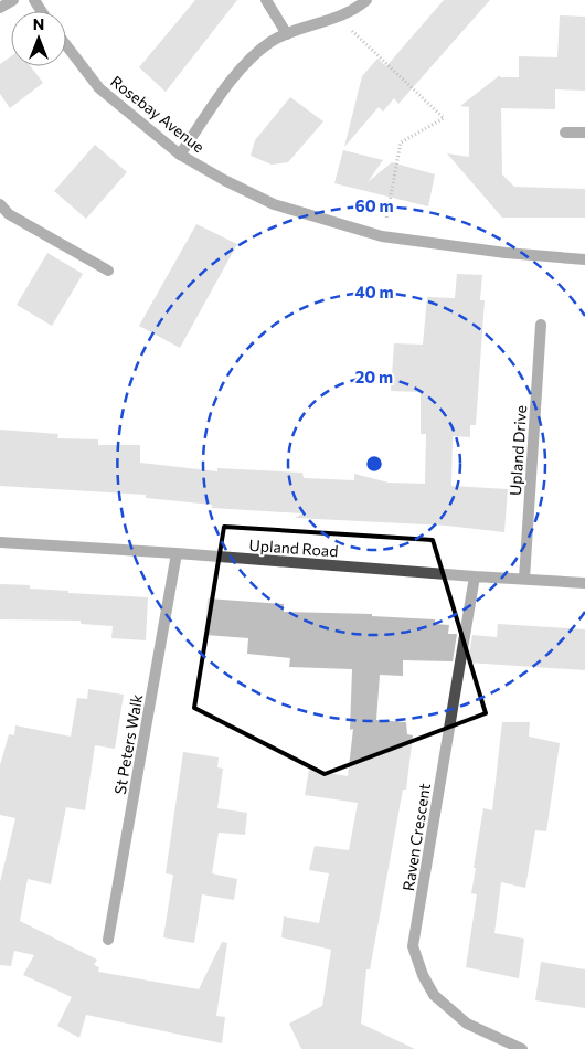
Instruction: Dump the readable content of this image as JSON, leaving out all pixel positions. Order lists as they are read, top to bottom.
{
  "streets": {
    "street": [
      "Rosebay Avenue",
      "Upland Drive",
      "Upland Road",
      "St Peters Walk",
      "Raven Crescent"
    ]
  },
  "crossings": [
    ["Upland Drive", "Upland Road"],
    ["Upland Road", "St Peters Walk"],
    ["Upland Road", "Raven Crescent"]
  ],
  "north": "top",
  "rings": ["60 m", "40 m", "20 m"]
}
